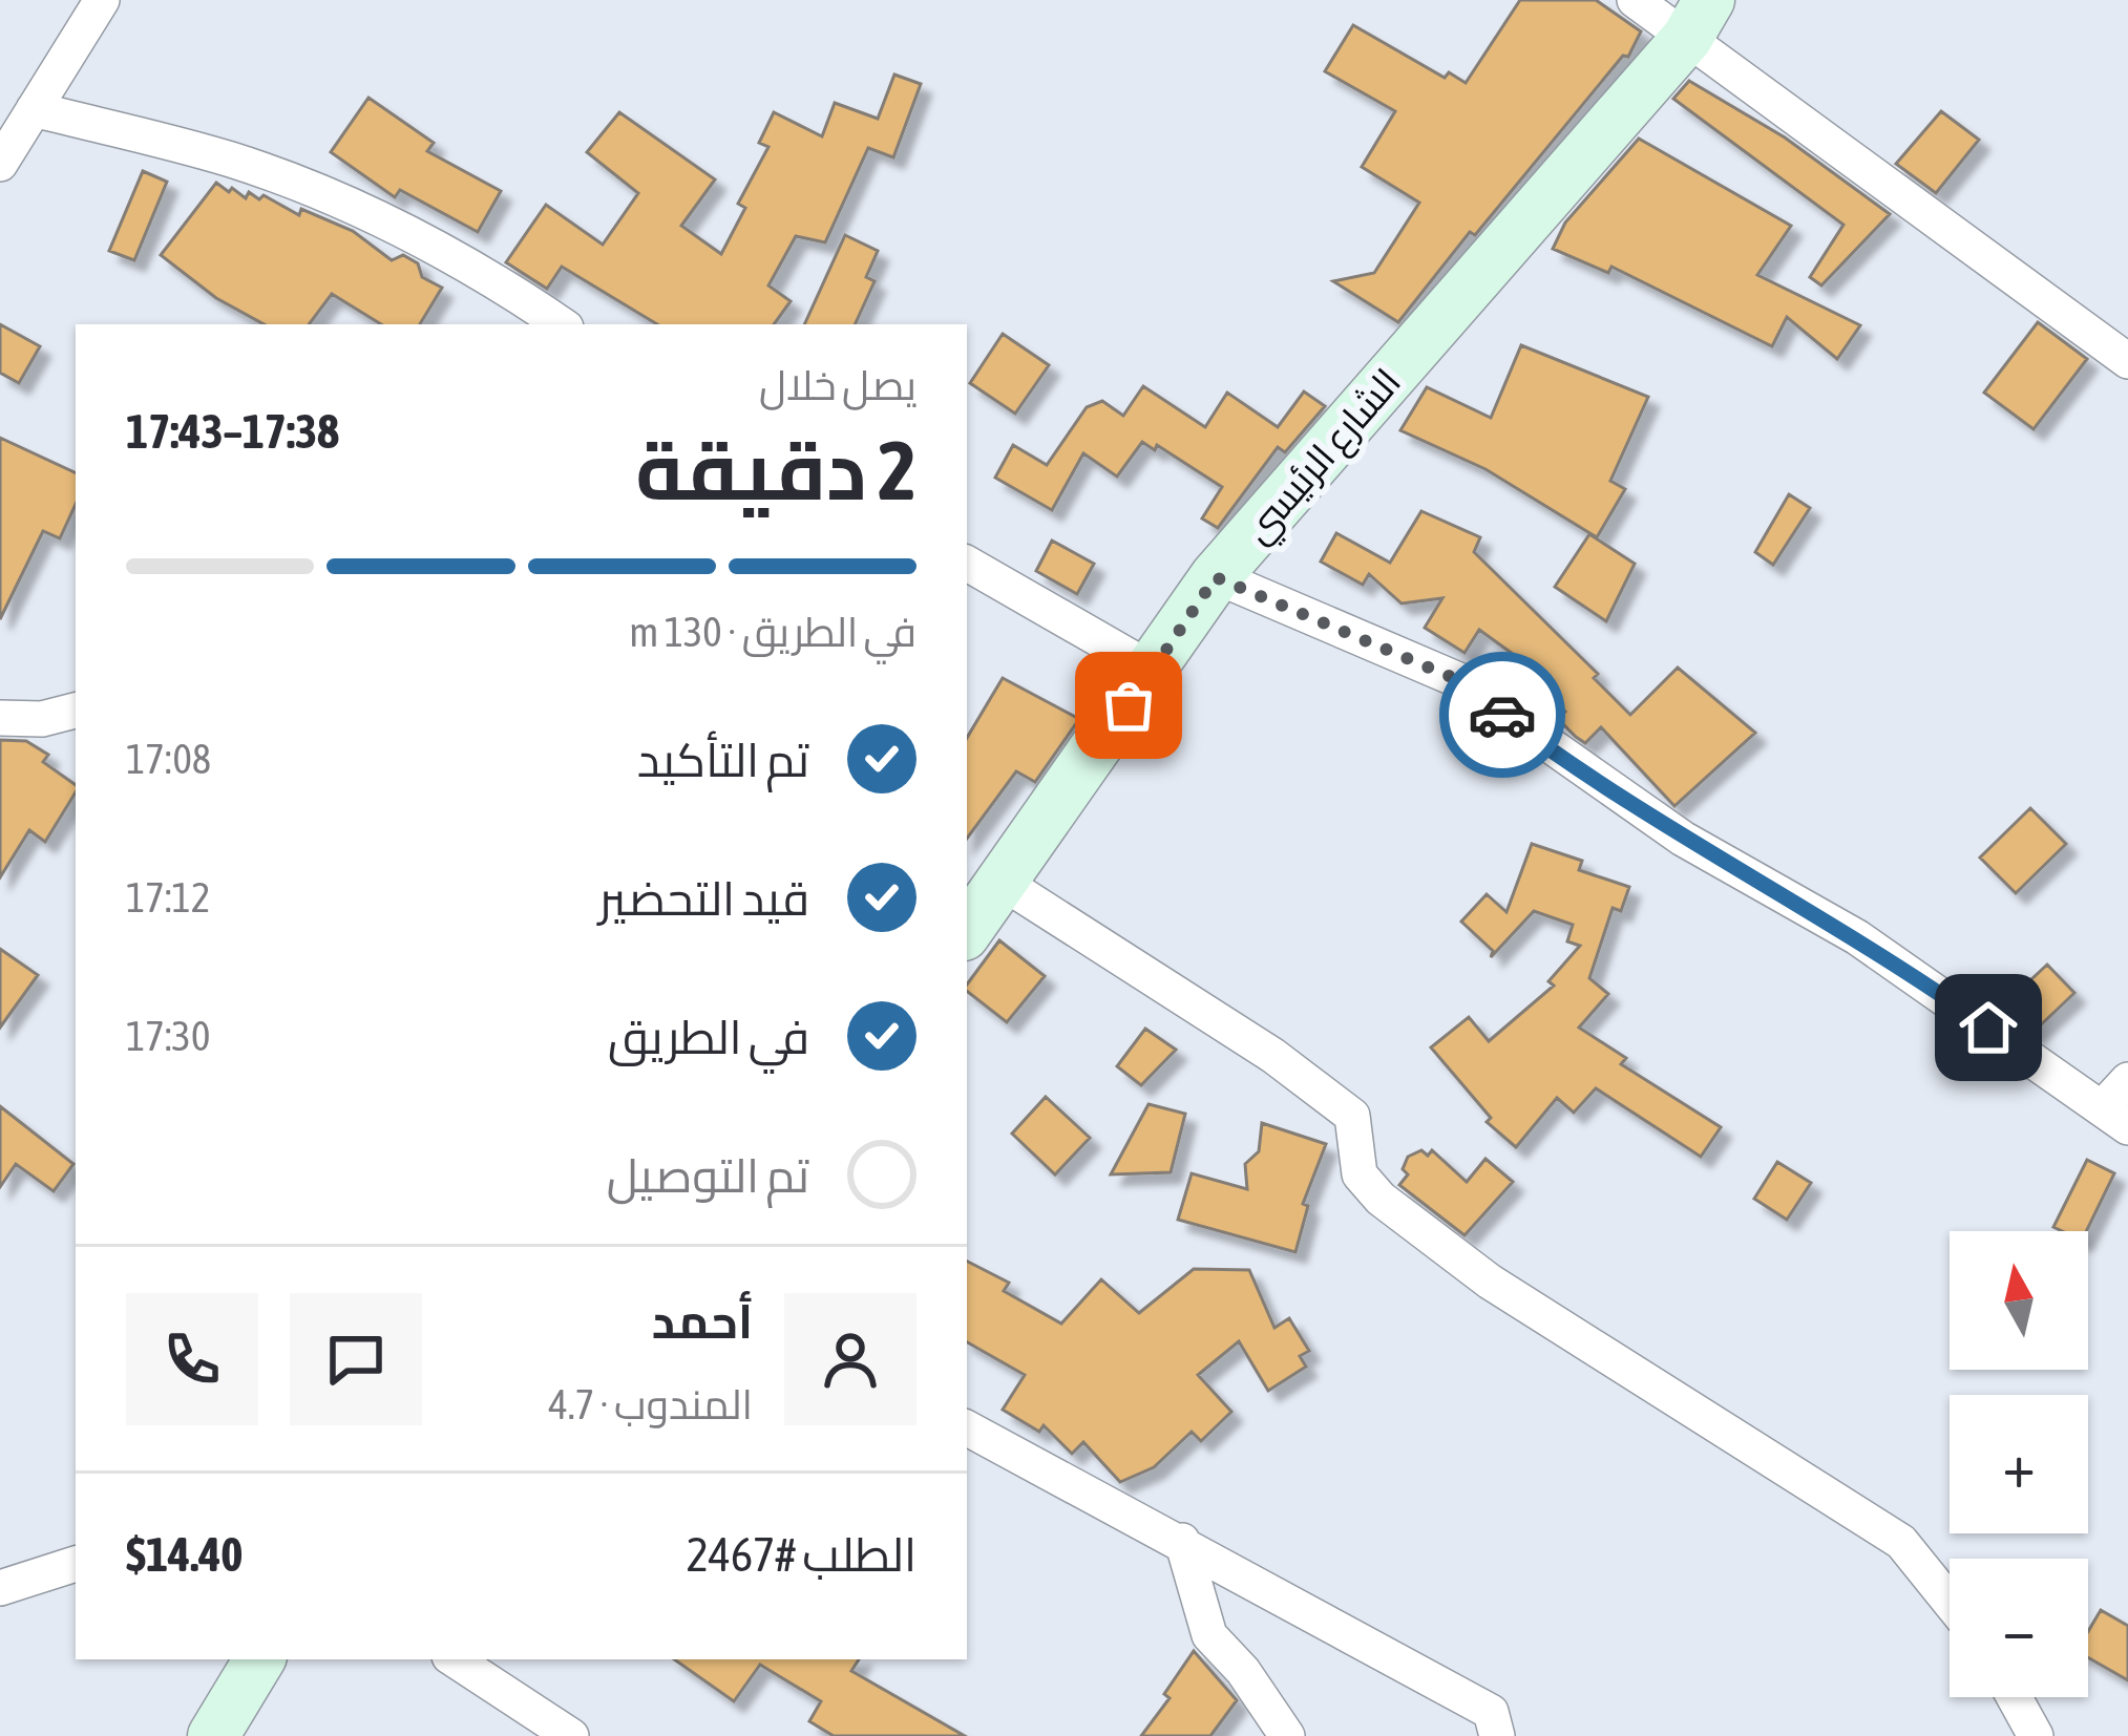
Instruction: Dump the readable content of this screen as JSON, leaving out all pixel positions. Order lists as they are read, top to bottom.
{
  "streets": {
    "street": ["الشارع الرئيسي"]
  },
  "north": "top",
  "page": {
    "heading": ["2 دقيقة", "يصل خلال", "17:38–17:43"],
    "panel": [
      "أحمد",
      "المندوب · 4.7",
      "الطلب #2467",
      "$14.40"
    ],
    "bar": "في الطريق · 130 m",
    "list": [
      ["تم التأكيد", "17:08"],
      ["قيد التحضير", "17:12"],
      ["في الطريق", "17:30"],
      "تم التوصيل"
    ],
    "map_buttons": ["+", "−"]
  }
}
